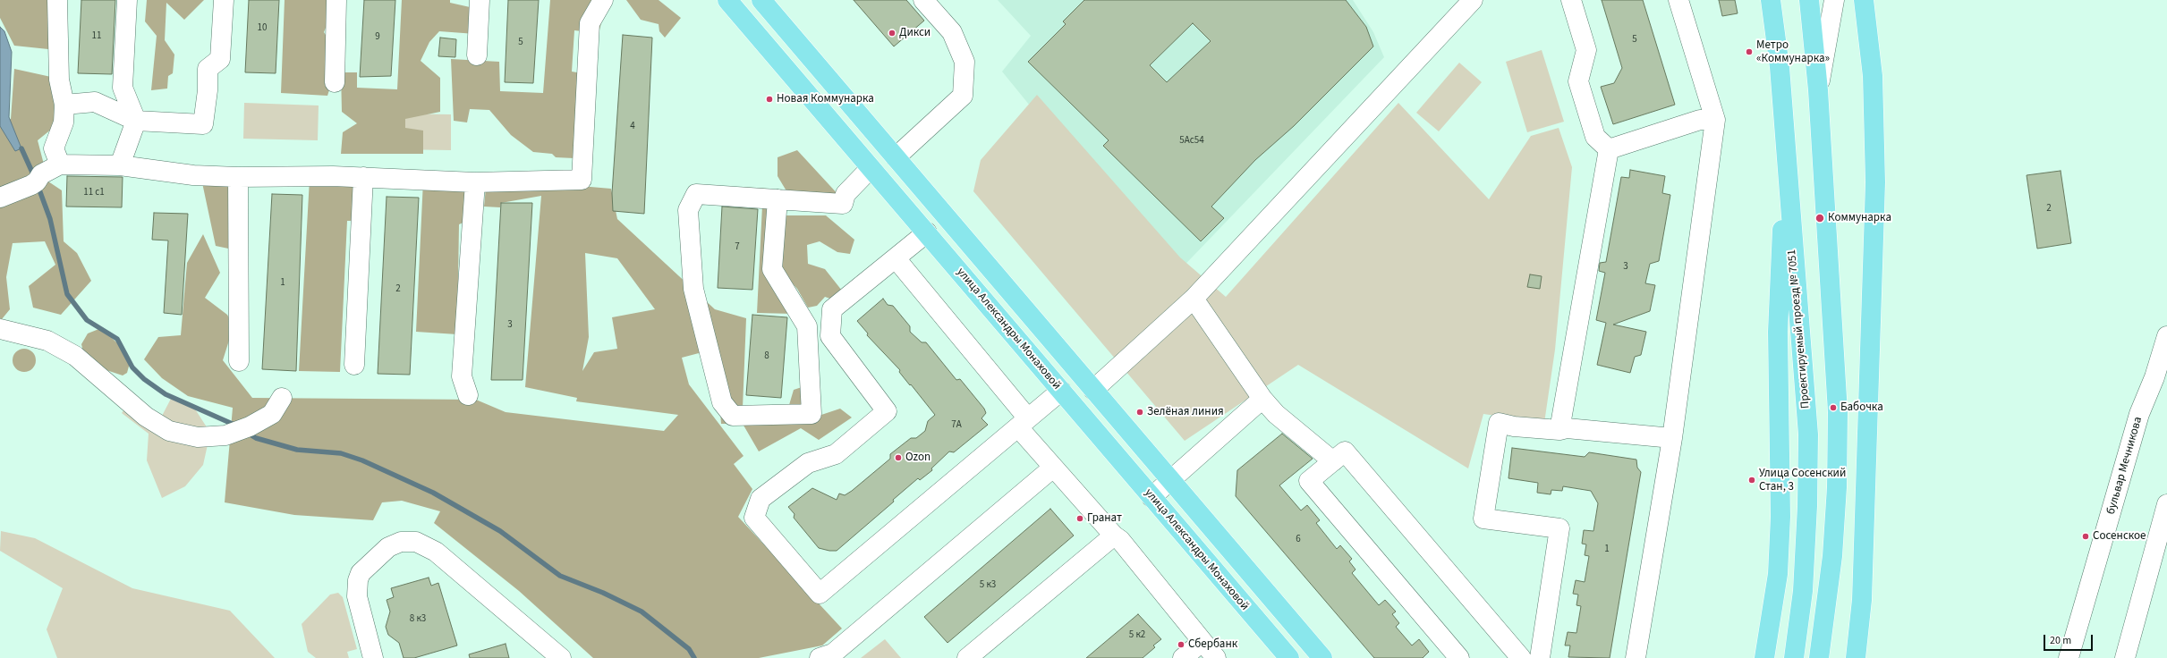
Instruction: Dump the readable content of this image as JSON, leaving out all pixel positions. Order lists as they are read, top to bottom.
{
  "streets": {
    "main road": ["улица Александры Монаховой", "Проектируемый проезд № 7051"],
    "street": ["бульвар Мечникова"]
  },
  "places": [
    "Дикси",
    "Метро «Коммунарка»",
    "Новая Коммунарка",
    "Коммунарка",
    "Бабочка",
    "Зелёная линия",
    "Ozon",
    "Улица Сосенский Стан, 3",
    "Гранат",
    "Сосенское",
    "Сбербанк"
  ],
  "house_numbers": [
    "10",
    "11",
    "9",
    "5",
    "5",
    "4",
    "5Ас54",
    "11 с1",
    "2",
    "7",
    "3",
    "1",
    "2",
    "3",
    "8",
    "7А",
    "6",
    "1",
    "5 к3",
    "8 к3",
    "5 к2"
  ],
  "scale_bar": "20 m"
}
